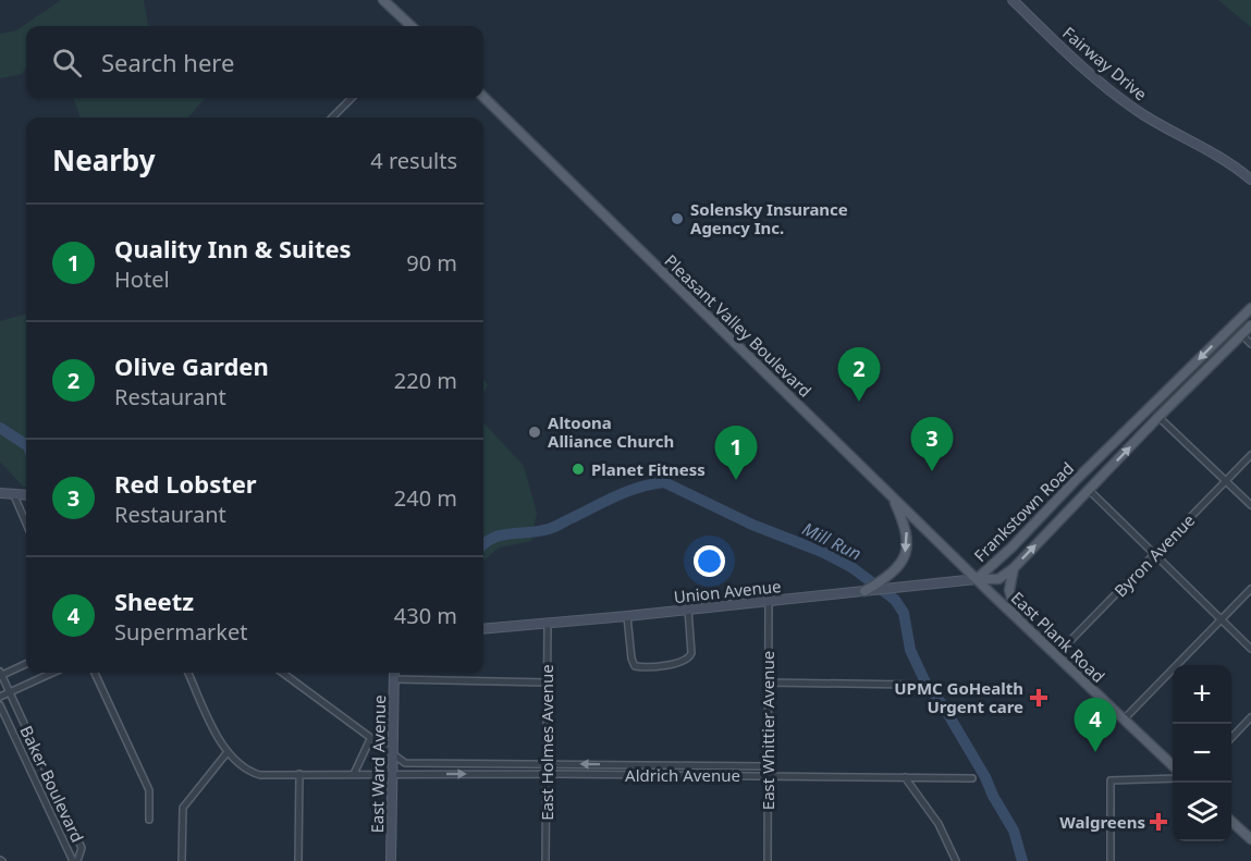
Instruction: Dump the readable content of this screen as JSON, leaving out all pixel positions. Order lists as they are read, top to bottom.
{
  "streets": {
    "main road": [
      "Fairway Drive",
      "Pleasant Valley Boulevard",
      "Frankstown Road",
      "Union Avenue",
      "East Plank Road",
      "East Ward Avenue"
    ],
    "street": [
      "Byron Avenue",
      "East Whittier Avenue",
      "East Holmes Avenue",
      "Aldrich Avenue",
      "Baker Boulevard"
    ]
  },
  "crossings": [
    ["Pleasant Valley Boulevard", "Frankstown Road"],
    ["Pleasant Valley Boulevard", "Union Avenue"],
    ["Pleasant Valley Boulevard", "East Plank Road"],
    ["Frankstown Road", "Union Avenue"],
    ["Frankstown Road", "East Plank Road"],
    ["Byron Avenue", "East Plank Road"],
    ["Union Avenue", "East Plank Road"],
    ["Union Avenue", "East Whittier Avenue"],
    ["Union Avenue", "East Holmes Avenue"],
    ["East Whittier Avenue", "Aldrich Avenue"],
    ["East Holmes Avenue", "Aldrich Avenue"],
    ["East Ward Avenue", "Aldrich Avenue"]
  ],
  "water": ["Mill Run"],
  "places": {
    "other": ["Solensky Insurance Agency Inc.", "Altoona Alliance Church", "Planet Fitness"],
    "health": ["UPMC GoHealth Urgent care", "Walgreens"]
  },
  "page": {
    "search": "Search here",
    "heading": ["Nearby", "4 results"],
    "list": [
      {
        "mark": "1",
        "name": "Quality Inn & Suites",
        "note": "Hotel",
        "value": "90 m"
      },
      {
        "mark": "2",
        "name": "Olive Garden",
        "note": "Restaurant",
        "value": "220 m"
      },
      {
        "mark": "3",
        "name": "Red Lobster",
        "note": "Restaurant",
        "value": "240 m"
      },
      {
        "mark": "4",
        "name": "Sheetz",
        "note": "Supermarket",
        "value": "430 m"
      }
    ],
    "pins": [
      "2",
      "3",
      "1",
      "4"
    ],
    "map_buttons": ["+", "−"]
  }
}
